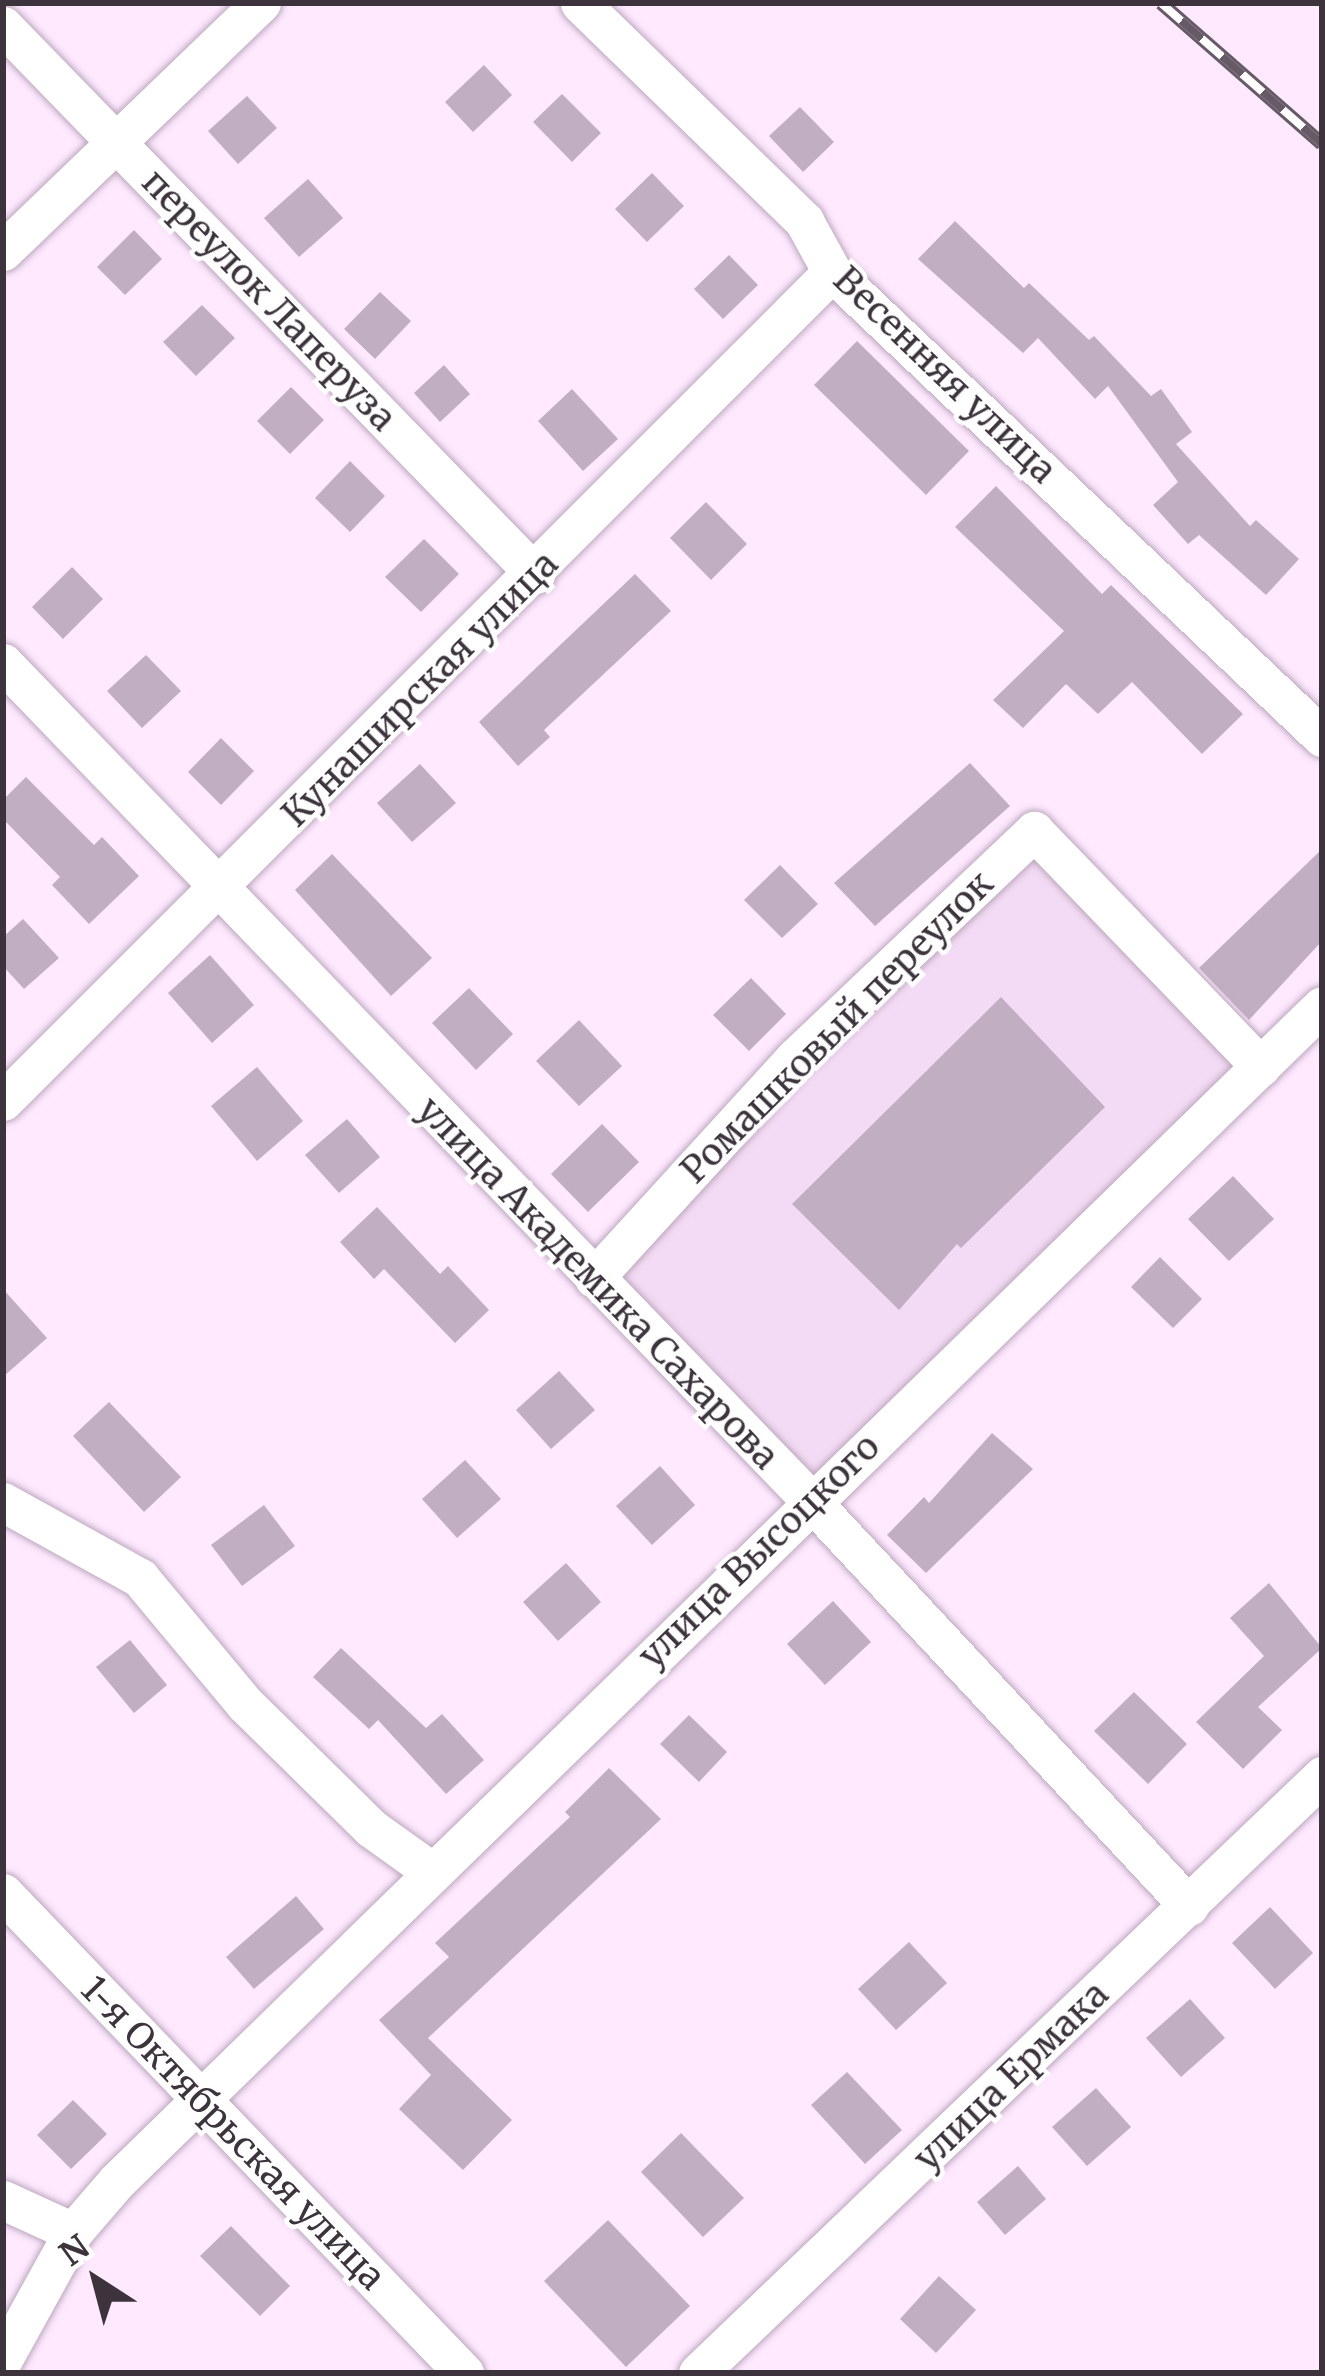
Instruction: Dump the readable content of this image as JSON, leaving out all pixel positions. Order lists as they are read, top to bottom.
{
  "streets": {
    "street": [
      "переулок Лаперуза",
      "Весенняя улица",
      "Кунаширская улица",
      "Ромашковый переулок",
      "улица Академика Сахарова",
      "улица Высоцкого",
      "улица Ермака",
      "1-я Октябрьская улица"
    ]
  },
  "crossings": [
    ["переулок Лаперуза", "Кунаширская улица"],
    ["Весенняя улица", "Кунаширская улица"],
    ["Кунаширская улица", "улица Академика Сахарова"],
    ["Ромашковый переулок", "улица Академика Сахарова"],
    ["Ромашковый переулок", "улица Высоцкого"],
    ["улица Академика Сахарова", "улица Высоцкого"],
    ["улица Академика Сахарова", "улица Ермака"],
    ["улица Высоцкого", "1-я Октябрьская улица"]
  ],
  "north": "top left"
}
